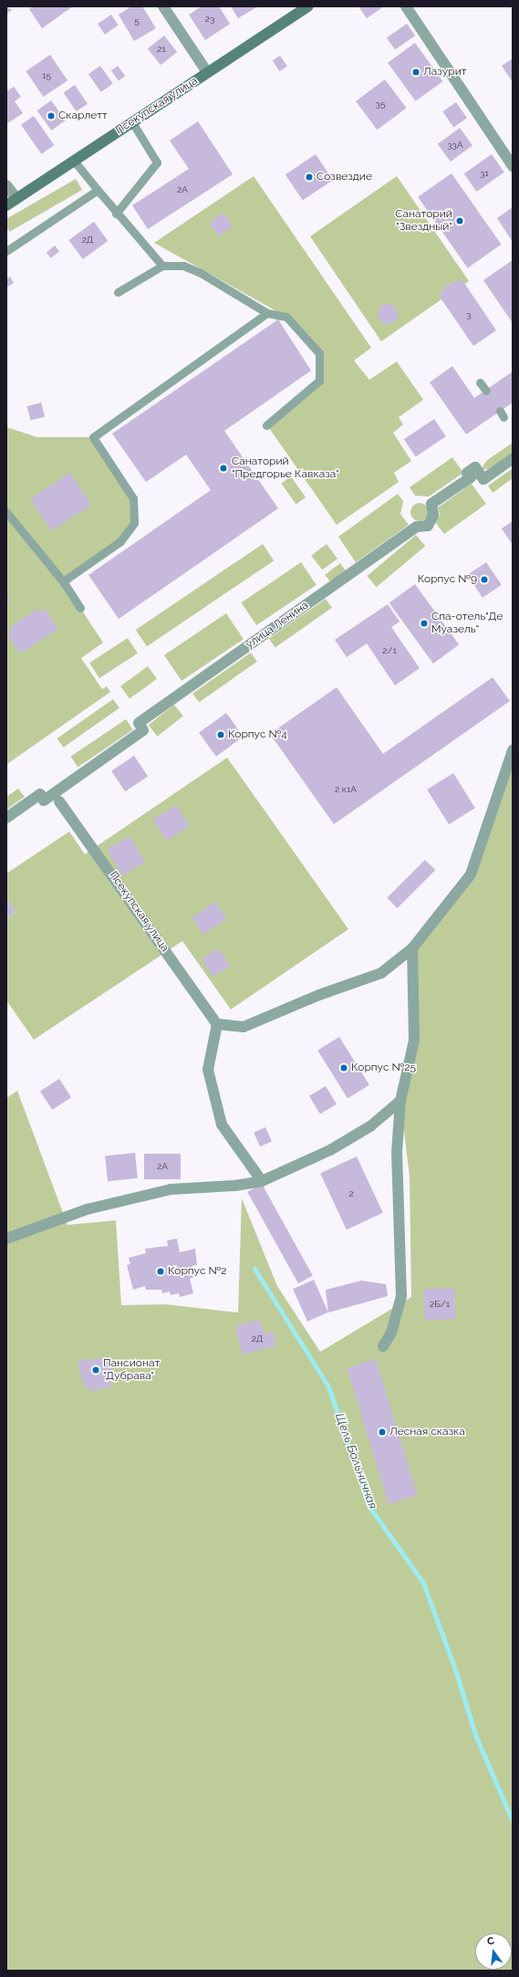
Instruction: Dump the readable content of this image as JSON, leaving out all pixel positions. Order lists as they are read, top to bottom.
{
  "streets": {
    "street": ["Псекупская улица", "улица Ленина"]
  },
  "water": ["Щель Больничная"],
  "places": [
    "Лазурит",
    "Скарлетт",
    "Созвездие",
    "Санаторий \"Звездный\"",
    "Санаторий \"Предгорье Кавказа\"",
    "Корпус №9",
    "Спа-отель\"Де Муазель\"",
    "Корпус №4",
    "Корпус №25",
    "Корпус №2",
    "Пансионат \"Дубрава\"",
    "Лесная сказка"
  ],
  "house_numbers": [
    "23",
    "5",
    "21",
    "15",
    "35",
    "33А",
    "31",
    "2А",
    "2Д",
    "3",
    "2/1",
    "2 к1А",
    "2А",
    "2",
    "2Б/1",
    "2Д"
  ],
  "north": "top"
}
